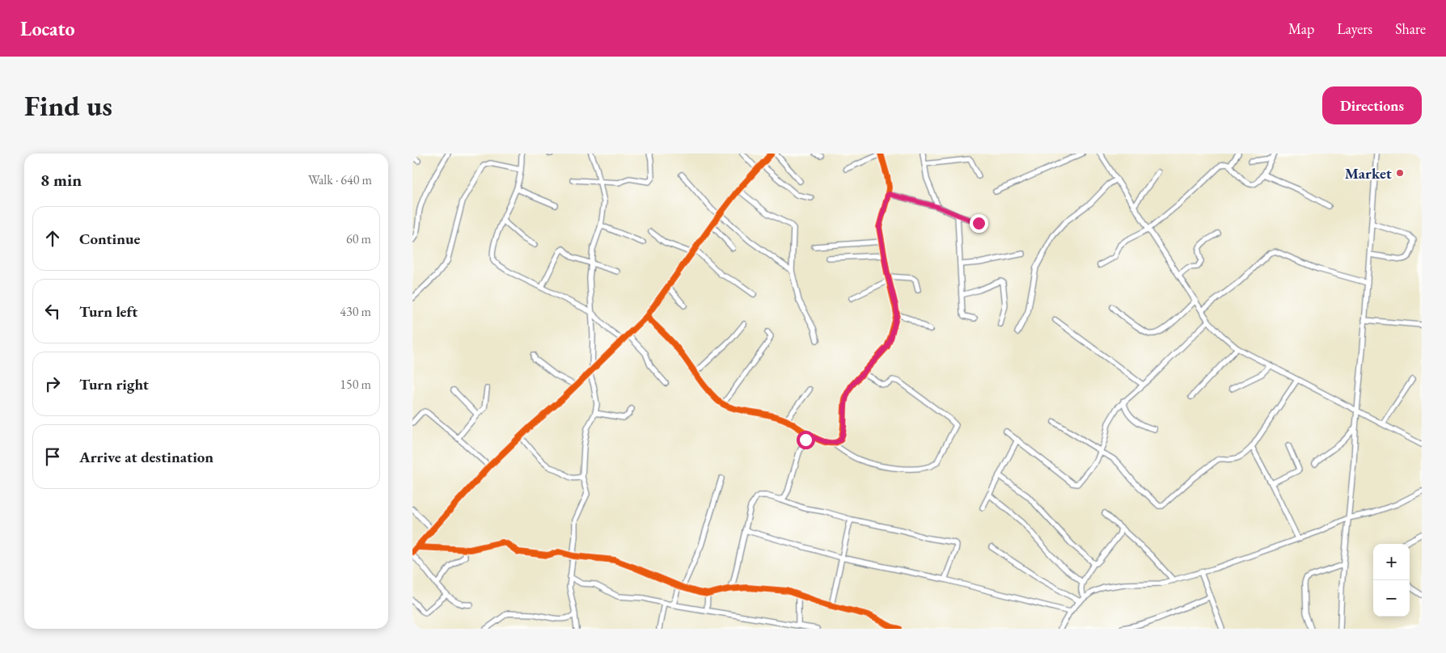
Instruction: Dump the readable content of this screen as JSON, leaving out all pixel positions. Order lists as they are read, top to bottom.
{
  "places": ["Market"],
  "page": {
    "header": "Locato",
    "nav": ["Map", "Layers", "Share"],
    "buttons": "Directions",
    "title": "Find us",
    "heading": ["8 min", "Walk · 640 m"],
    "list": [
      ["Continue", "60 m"],
      ["Turn left", "430 m"],
      ["Turn right", "150 m"],
      "Arrive at destination"
    ],
    "map_buttons": ["+", "−"]
  }
}
